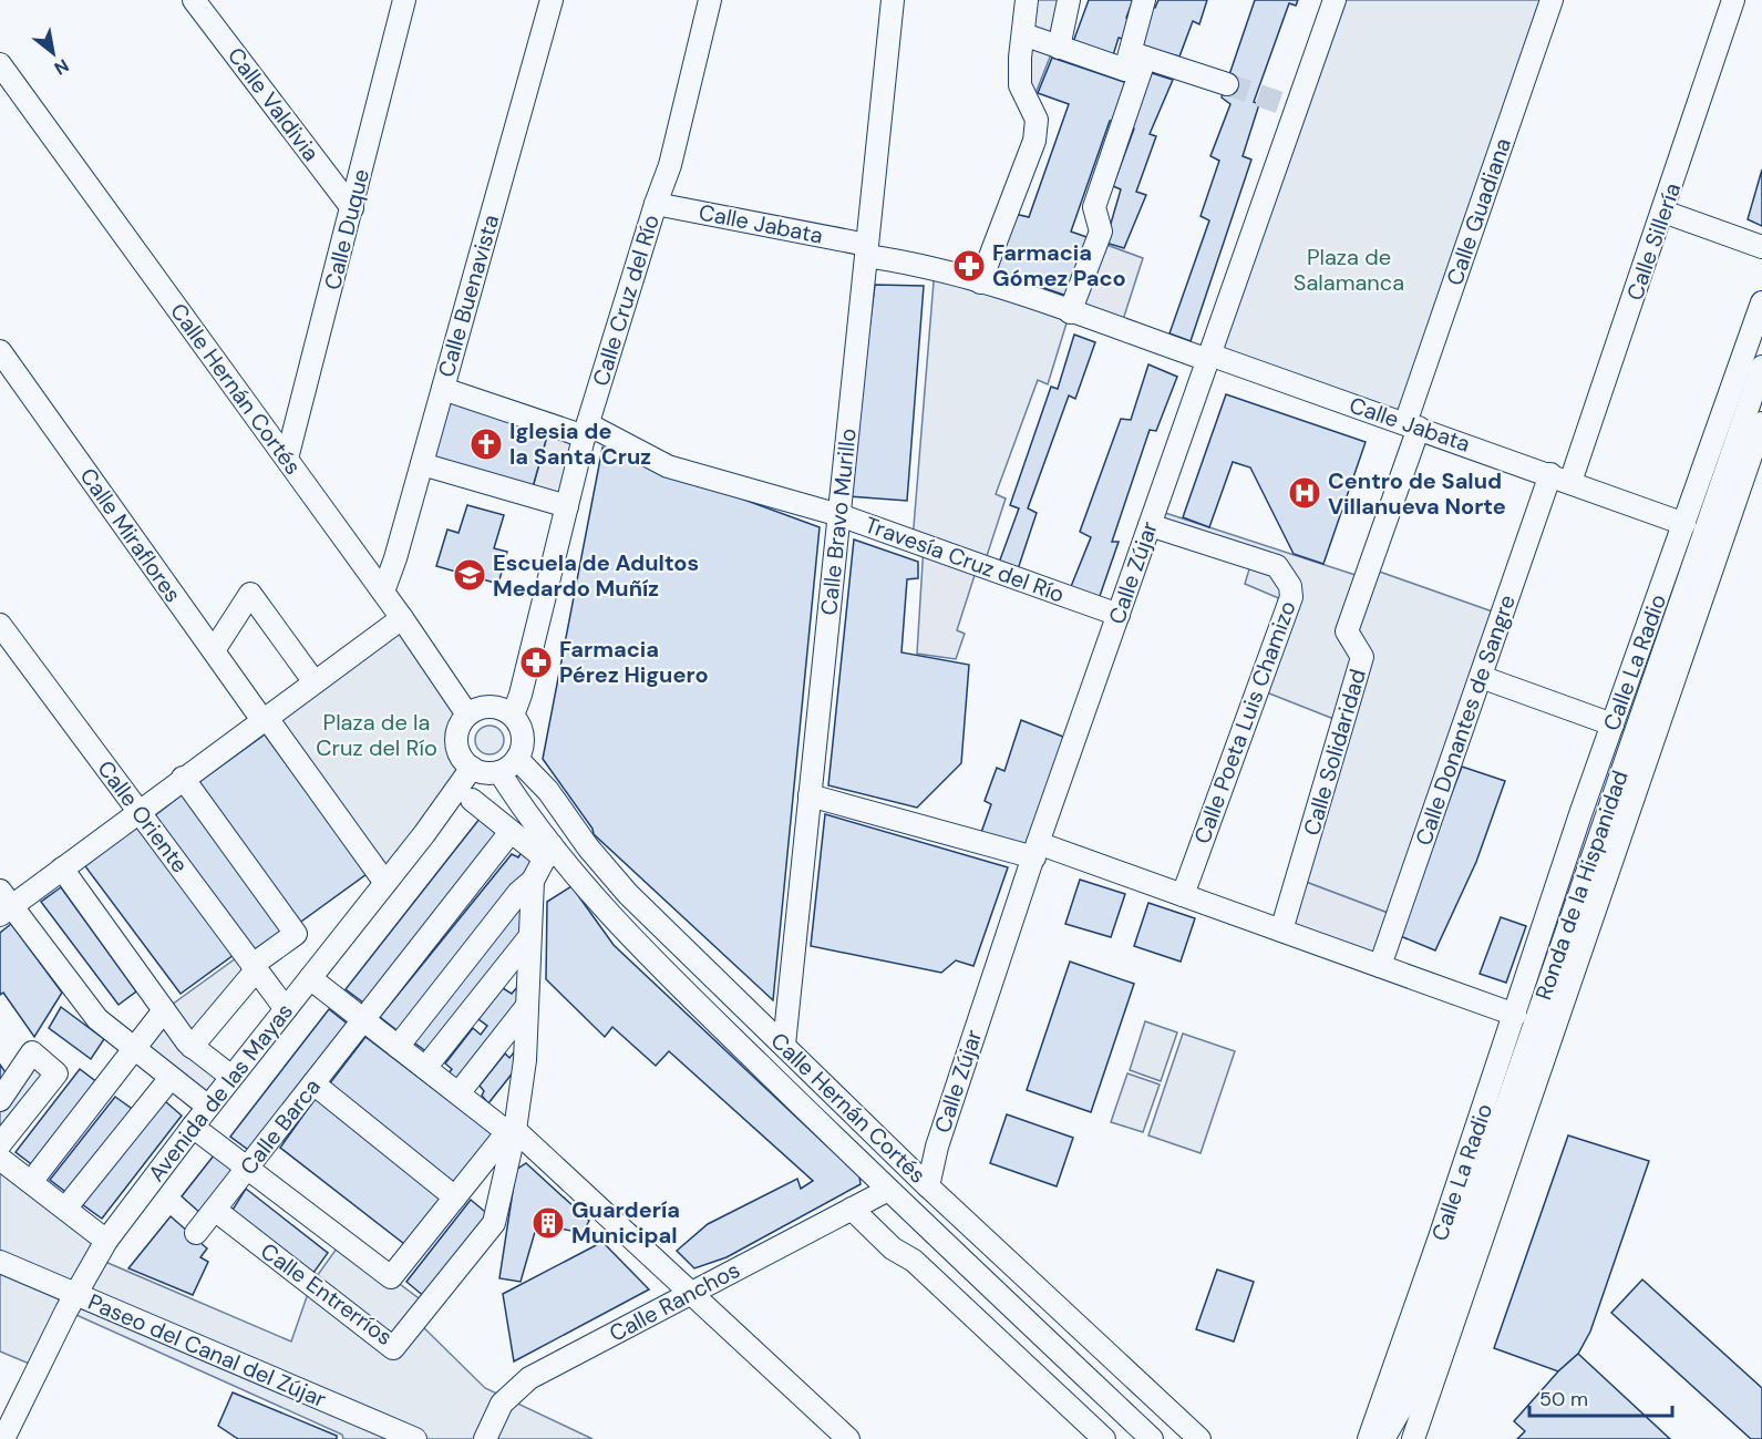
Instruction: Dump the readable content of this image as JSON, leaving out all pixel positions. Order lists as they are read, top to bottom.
{
  "streets": {
    "street": [
      "Calle Valdivia",
      "Calle Guadiana",
      "Calle Jabata",
      "Calle Duque",
      "Calle Sillería",
      "Calle Buenavista",
      "Calle Cruz del Río",
      "Calle Hernán Cortés",
      "Calle Bravo Murillo",
      "Calle Miraflores",
      "Travesía Cruz del Río",
      "Calle Zújar",
      "Calle La Radio",
      "Calle Donantes de Sangre",
      "Calle Poeta Luis Chamizo",
      "Calle Solidaridad",
      "Calle Oriente",
      "Ronda de la Hispanidad",
      "Avenida de las Mayas",
      "Calle Barca",
      "Calle Entrerríos",
      "Calle Ranchos",
      "Paseo del Canal del Zújar"
    ]
  },
  "crossings": [
    ["Calle Valdivia", "Calle Duque"],
    ["Calle Guadiana", "Calle Jabata"],
    ["Calle Guadiana", "Calle Solidaridad"],
    ["Calle Jabata", "Calle Sillería"],
    ["Calle Jabata", "Calle Cruz del Río"],
    ["Calle Jabata", "Calle Bravo Murillo"],
    ["Calle Jabata", "Calle Zújar"],
    ["Calle Jabata", "Calle La Radio"],
    ["Calle Jabata", "Calle Donantes de Sangre"],
    ["Calle Jabata", "Calle Solidaridad"],
    ["Calle Duque", "Calle Hernán Cortés"],
    ["Calle Sillería", "Calle Donantes de Sangre"],
    ["Calle Buenavista", "Calle Hernán Cortés"],
    ["Calle Buenavista", "Travesía Cruz del Río"],
    ["Calle Cruz del Río", "Calle Hernán Cortés"],
    ["Calle Cruz del Río", "Travesía Cruz del Río"],
    ["Calle Cruz del Río", "Avenida de las Mayas"],
    ["Calle Hernán Cortés", "Calle Bravo Murillo"],
    ["Calle Hernán Cortés", "Calle Zújar"],
    ["Calle Hernán Cortés", "Avenida de las Mayas"],
    ["Calle Hernán Cortés", "Calle Ranchos"],
    ["Calle Bravo Murillo", "Travesía Cruz del Río"],
    ["Travesía Cruz del Río", "Calle Zújar"],
    ["Calle Zújar", "Calle Poeta Luis Chamizo"],
    ["Calle Oriente", "Avenida de las Mayas"],
    ["Avenida de las Mayas", "Paseo del Canal del Zújar"],
    ["Calle Barca", "Calle Entrerríos"]
  ],
  "parks": ["Plaza de Salamanca", "Plaza de la Cruz del Río"],
  "places": {
    "pharmacy": ["Farmacia Gómez Paco", "Farmacia Pérez Higuero"],
    "church": ["Iglesia de la Santa Cruz"],
    "hospital": ["Centro de Salud Villanueva Norte"],
    "school or university": ["Escuela de Adultos Medardo Muñíz"],
    "building": ["Guardería Municipal"]
  },
  "scale_bar": "50 m",
  "north": "bottom right"
}
